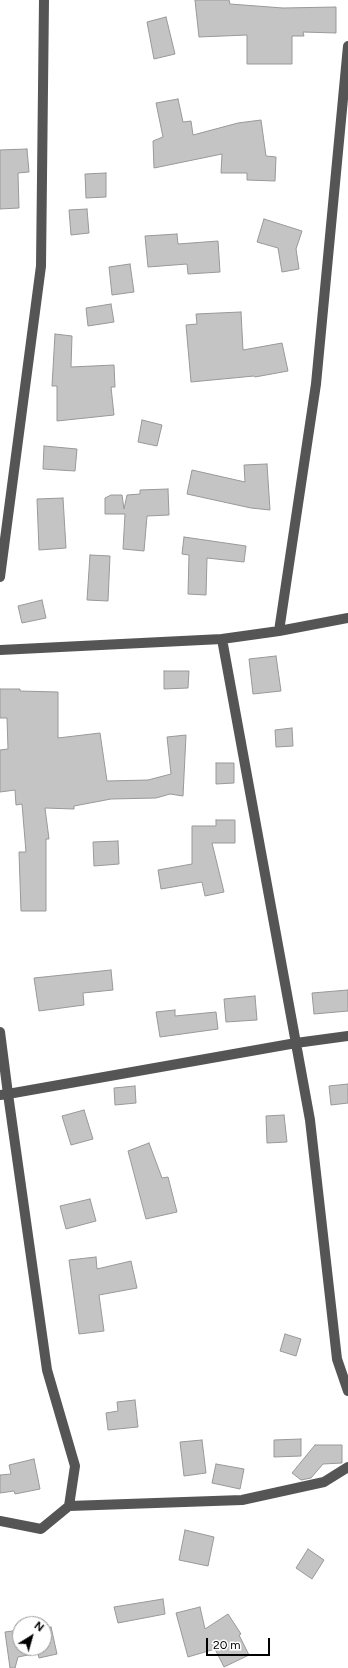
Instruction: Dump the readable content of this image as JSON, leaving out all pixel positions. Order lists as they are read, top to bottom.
{
  "scale_bar": "20 m",
  "north": "top right"
}
